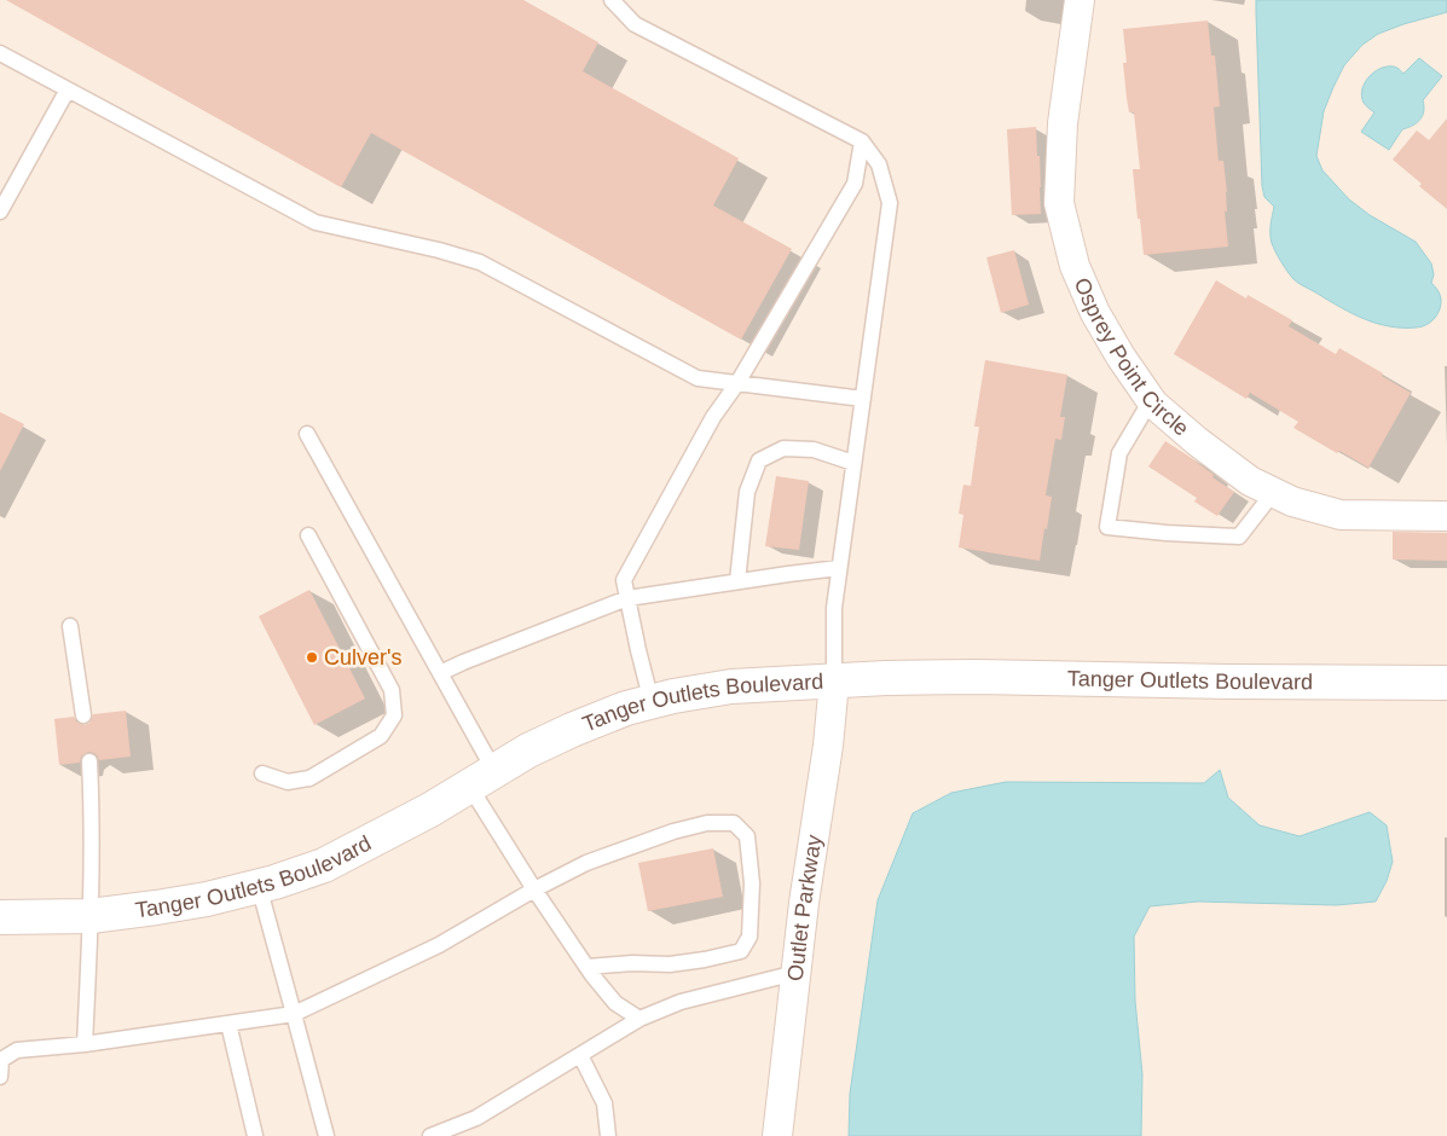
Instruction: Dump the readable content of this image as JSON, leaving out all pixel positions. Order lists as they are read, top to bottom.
{
  "streets": {
    "street": ["Osprey Point Circle", "Tanger Outlets Boulevard", "Outlet Parkway"]
  },
  "crossings": [
    ["Tanger Outlets Boulevard", "Outlet Parkway"]
  ],
  "places": ["Culver's"]
}
